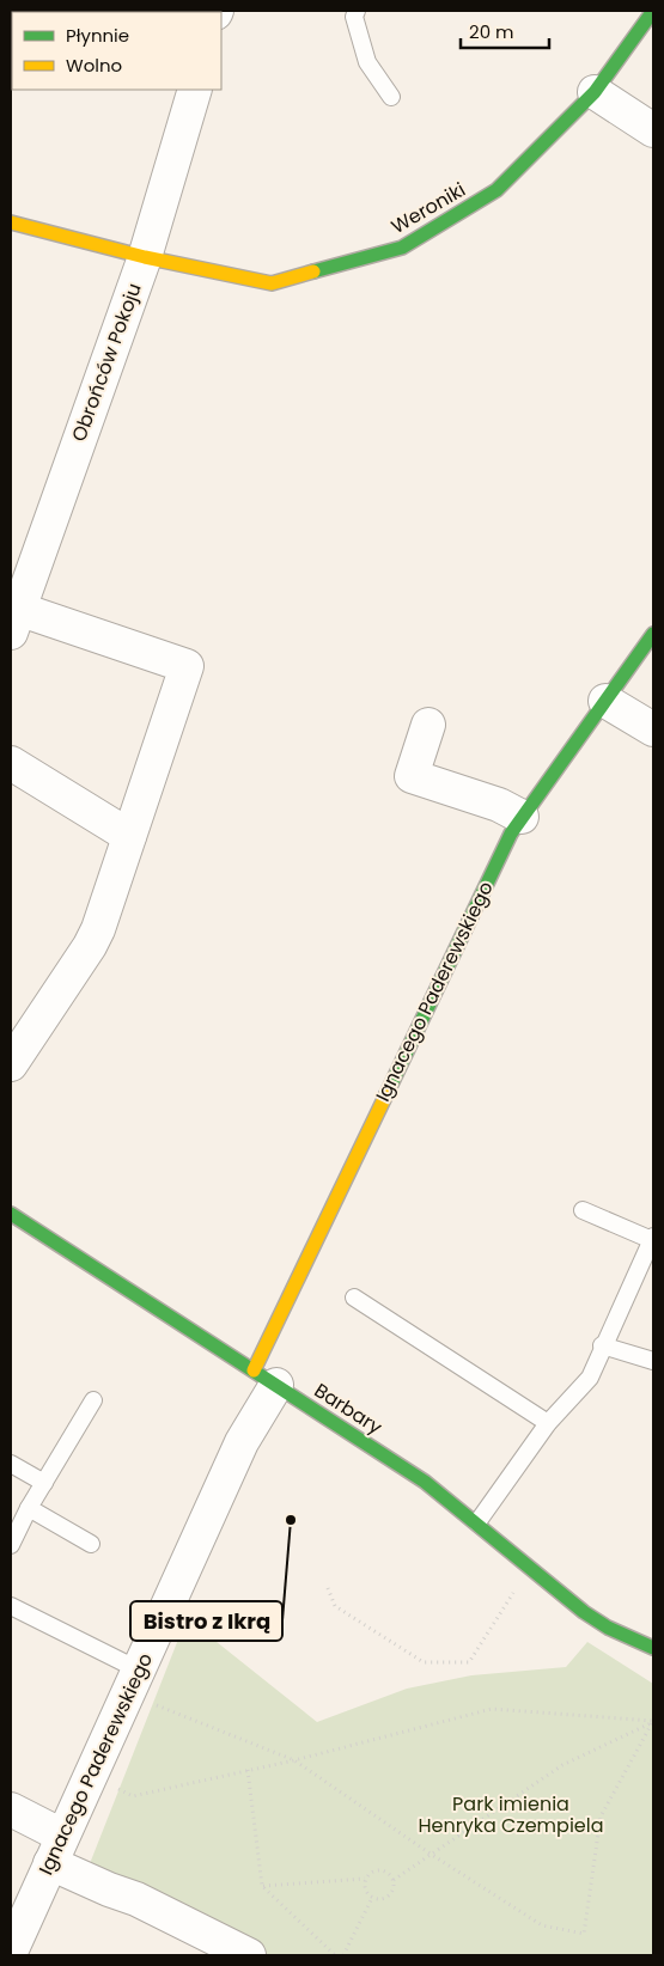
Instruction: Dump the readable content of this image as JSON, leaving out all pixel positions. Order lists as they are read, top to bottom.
{
  "streets": {
    "street": [
      "Weroniki",
      "Obrońców Pokoju",
      "Ignacego Paderewskiego",
      "Barbary"
    ]
  },
  "crossings": [
    ["Weroniki", "Obrońców Pokoju"],
    ["Ignacego Paderewskiego", "Barbary"]
  ],
  "parks": ["Park imienia Henryka Czempiela"],
  "places": ["Bistro z Ikrą"],
  "legend": ["Płynnie", "Wolno"],
  "scale_bar": "20 m"
}
